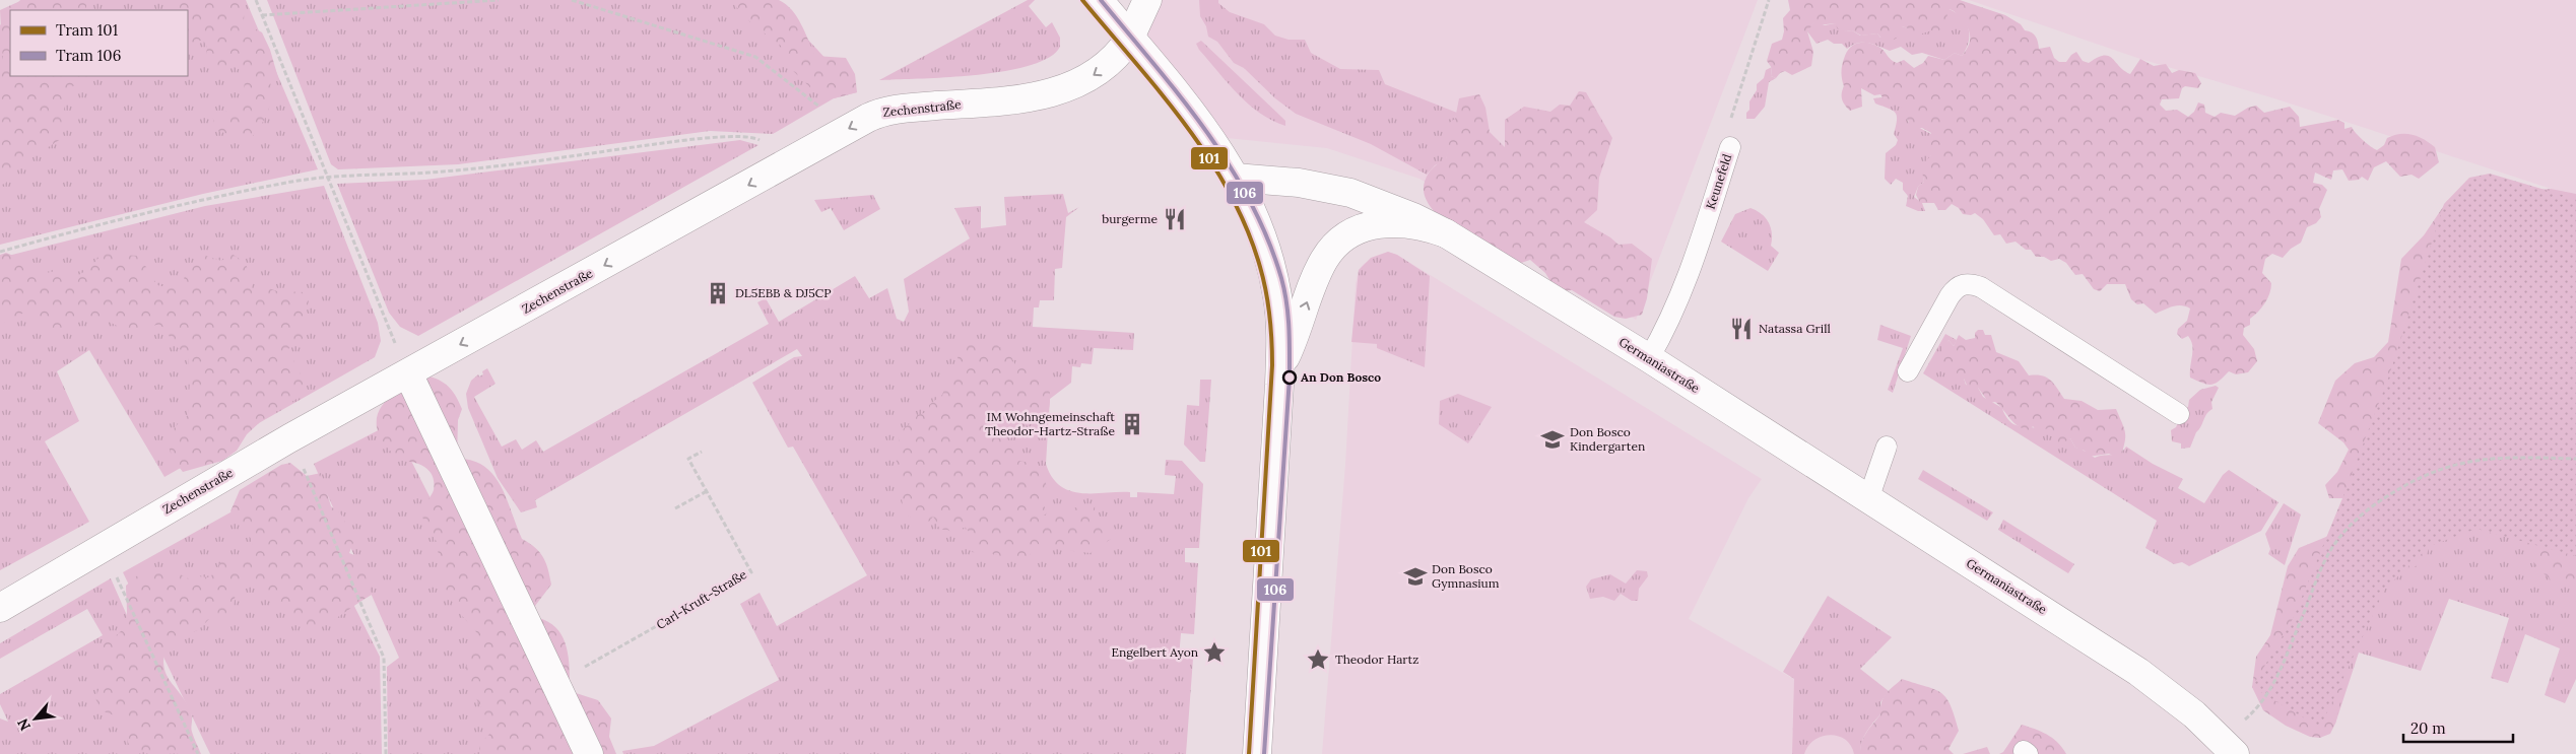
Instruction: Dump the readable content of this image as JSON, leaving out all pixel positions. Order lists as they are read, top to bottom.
{
  "streets": {
    "street": ["Zechenstraße", "Germaniastraße"],
    "lane": ["Keunefeld"],
    "path": ["Carl-Kruft-Straße"]
  },
  "crossings": [
    ["Keunefeld", "Germaniastraße"]
  ],
  "one_way": ["Zechenstraße"],
  "places": {
    "restaurant": ["burgerme", "Natassa Grill"],
    "building": ["DL5EBB & DJ5CP", "IM Wohngemeinschaft Theodor-Hartz-Straße"],
    "other": ["An Don Bosco"],
    "school or university": ["Don Bosco Kindergarten", "Don Bosco Gymnasium"],
    "place": ["Engelbert Ayon", "Theodor Hartz"]
  },
  "lines": ["tram line 101", "tram line 106"],
  "legend": ["Tram 101", "Tram 106"],
  "scale_bar": "20 m",
  "north": "bottom left"
}
